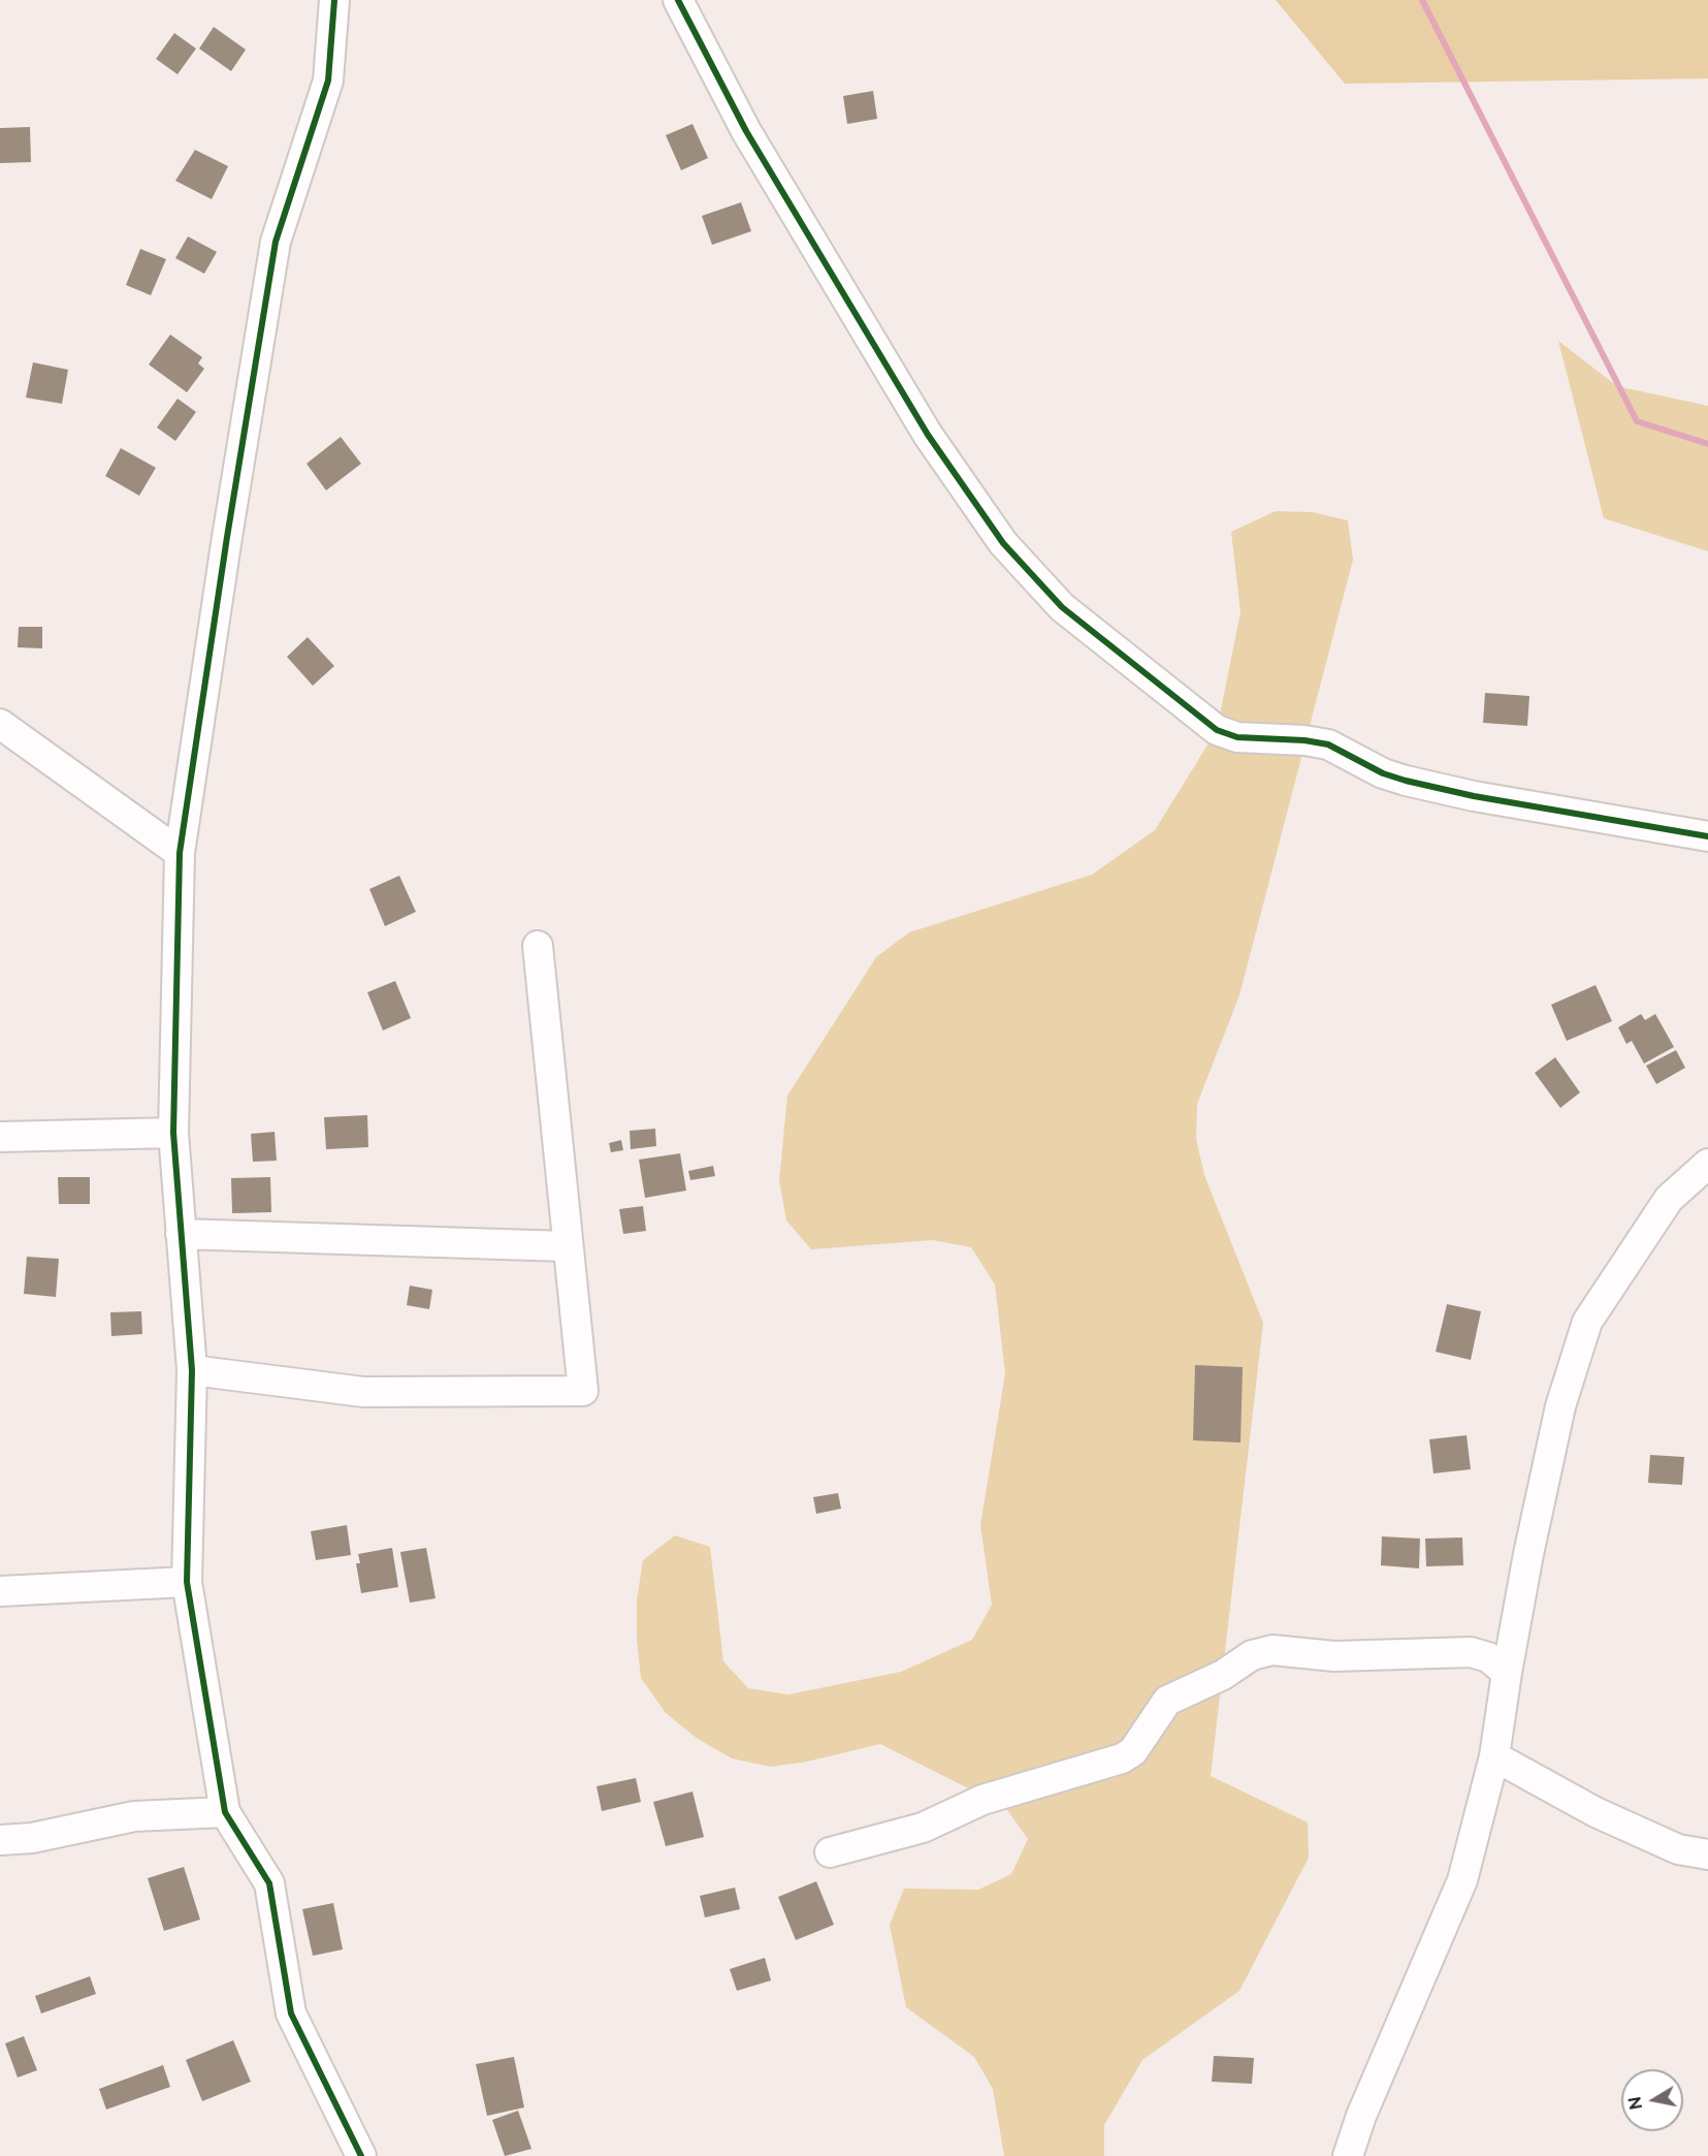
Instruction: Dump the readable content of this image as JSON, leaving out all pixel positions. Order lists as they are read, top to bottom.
{
  "north": "left"
}
